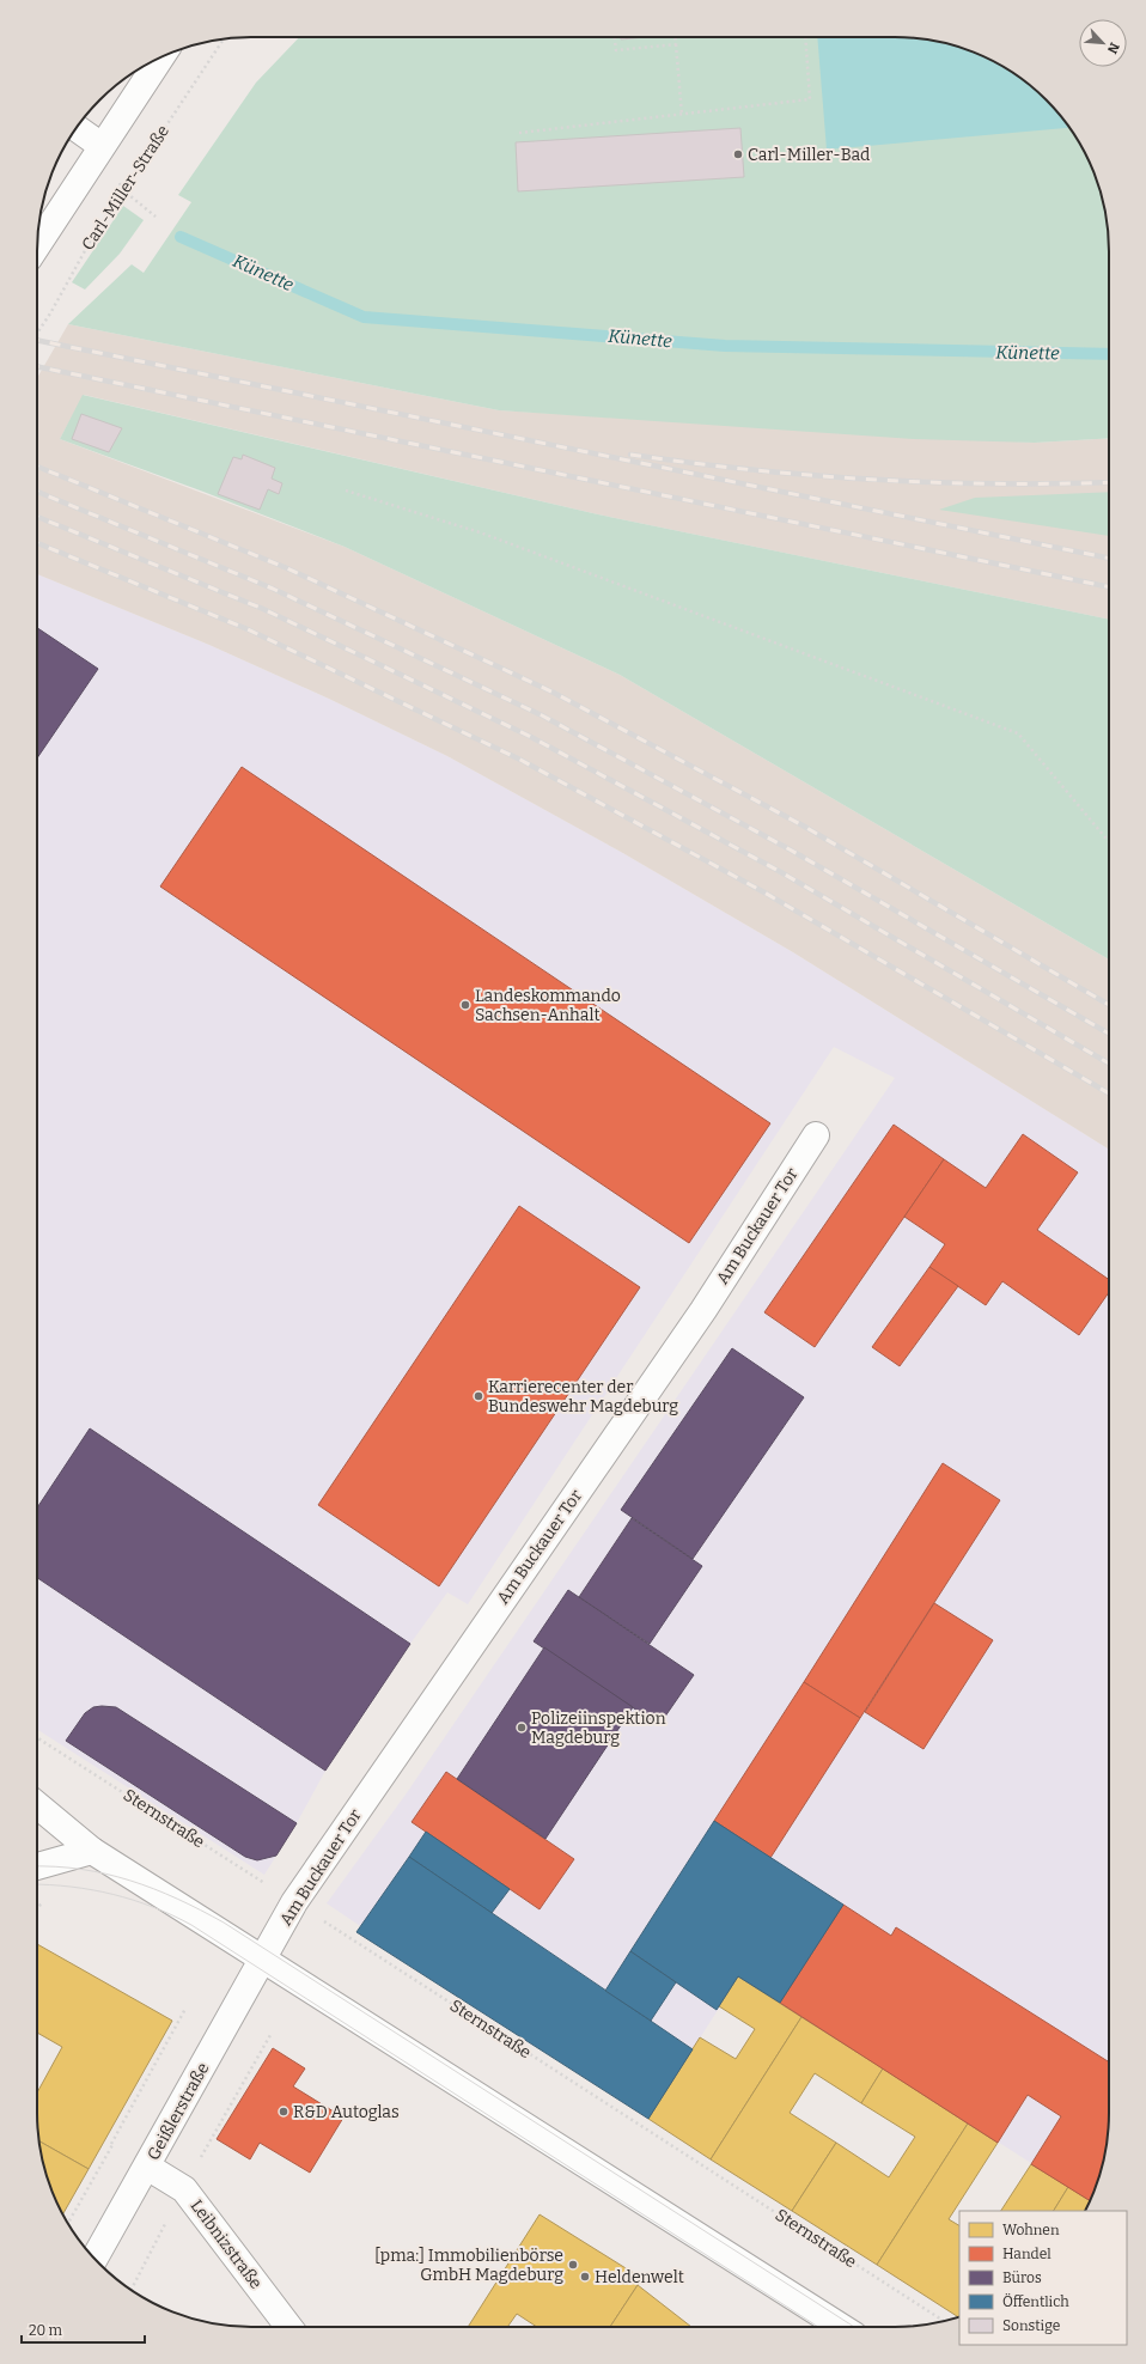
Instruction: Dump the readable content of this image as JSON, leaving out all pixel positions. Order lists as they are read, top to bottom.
{
  "streets": {
    "street": ["Am Buckauer Tor", "Geißlerstraße", "Leibnizstraße"],
    "path": ["Carl-Miller-Straße", "Sternstraße"]
  },
  "crossings": [
    ["Am Buckauer Tor", "Sternstraße"],
    ["Am Buckauer Tor", "Geißlerstraße"],
    ["Geißlerstraße", "Leibnizstraße"]
  ],
  "water": ["Künette"],
  "places": [
    "Carl-Miller-Bad",
    "Landeskommando Sachsen-Anhalt",
    "Karrierecenter der Bundeswehr Magdeburg",
    "Polizeiinspektion Magdeburg",
    "R&D Autoglas",
    "[pma:] Immobilienbörse GmbH Magdeburg",
    "Heldenwelt"
  ],
  "legend": [
    "Wohnen",
    "Handel",
    "Büros",
    "Öffentlich",
    "Sonstige"
  ],
  "scale_bar": "20 m",
  "north": "bottom right"
}
